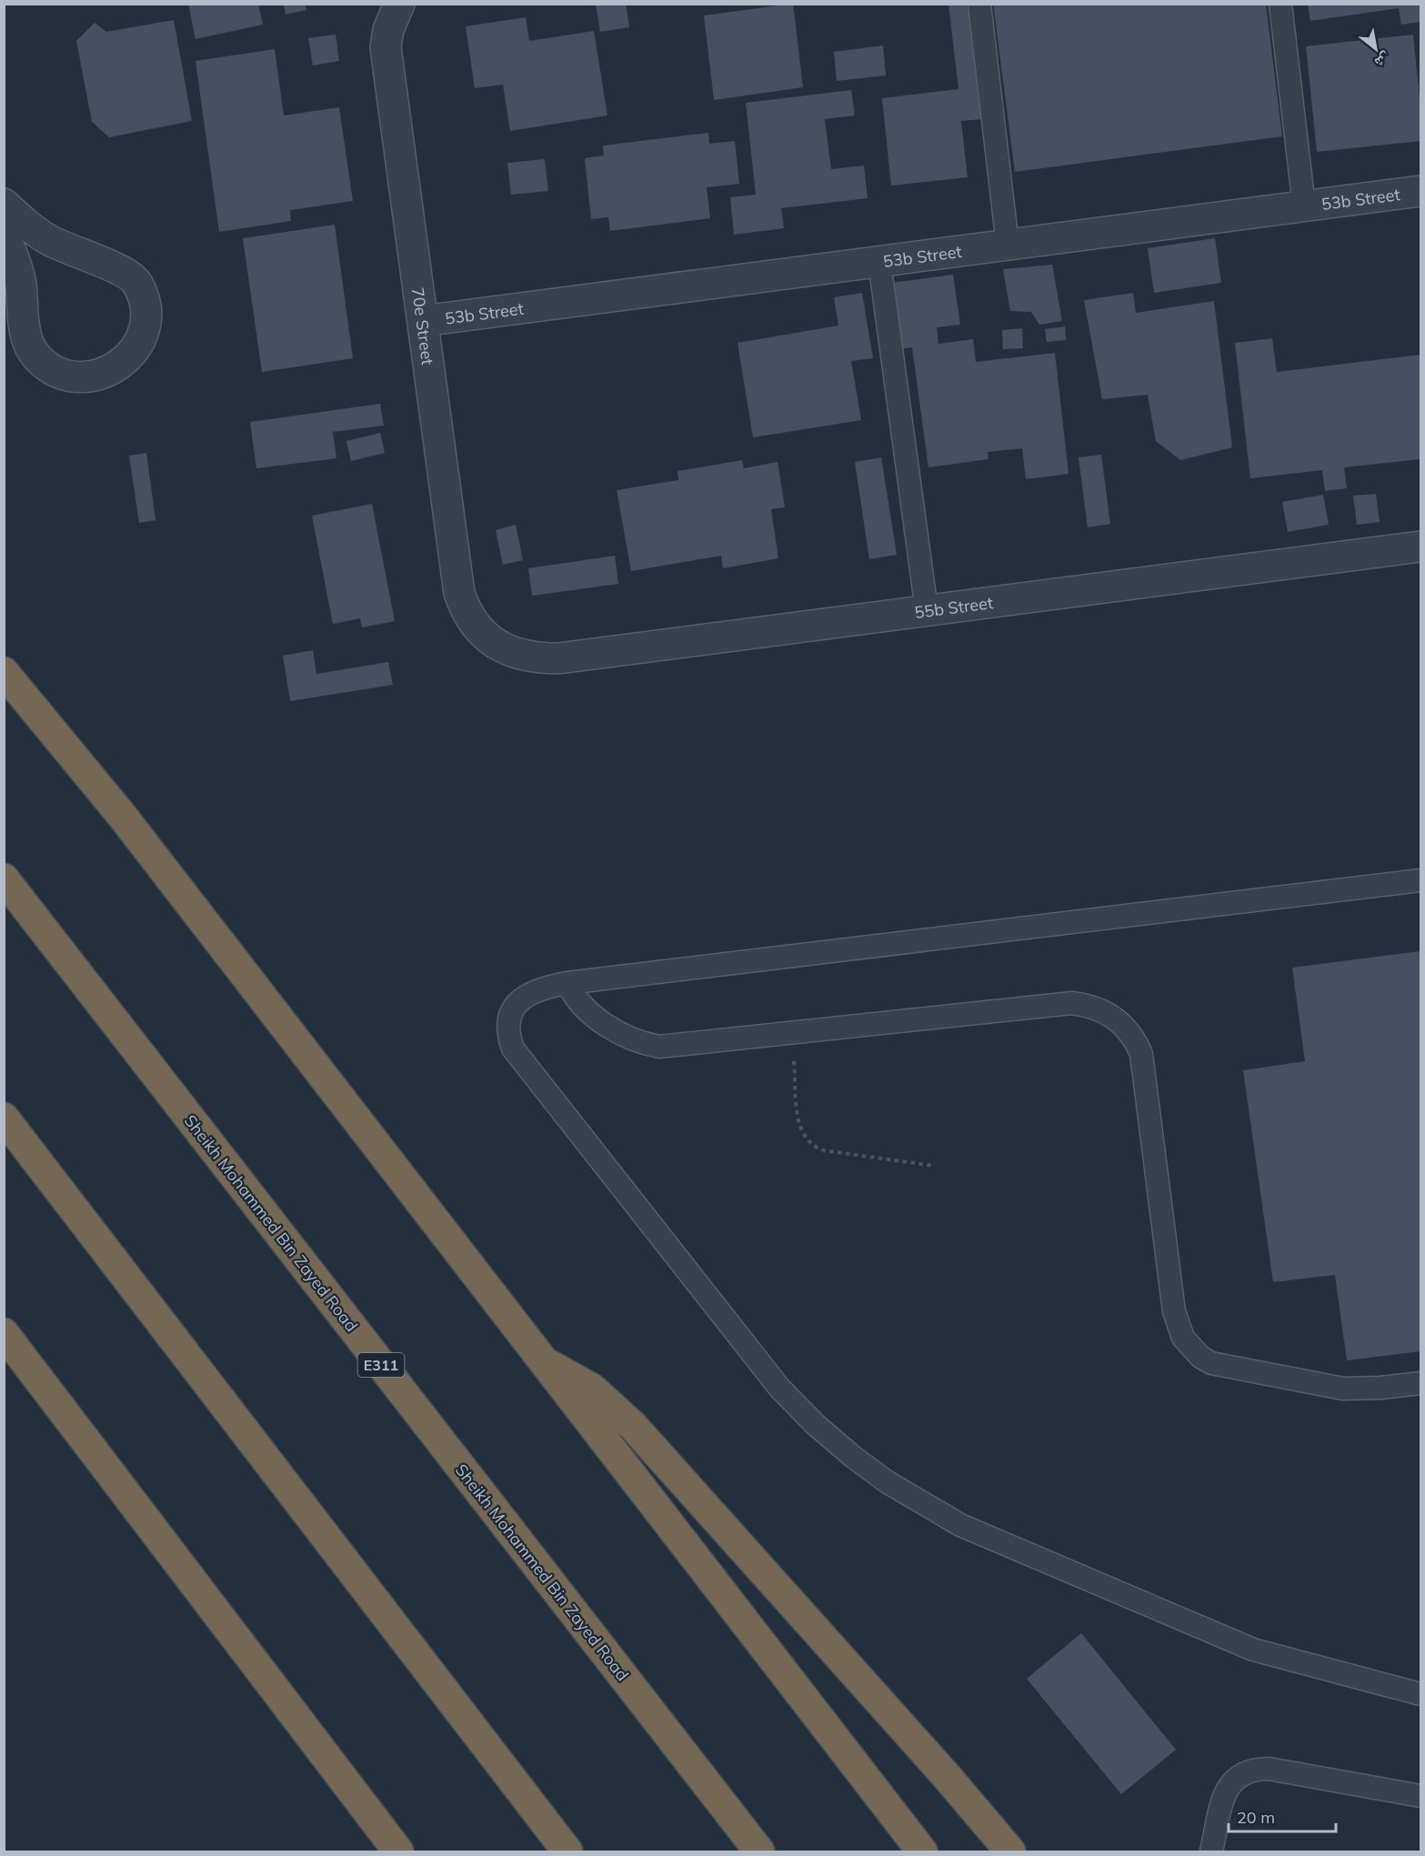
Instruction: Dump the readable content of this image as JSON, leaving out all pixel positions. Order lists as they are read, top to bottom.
{
  "streets": {
    "highway": ["Sheikh Mohammed Bin Zayed Road", "E311"],
    "street": ["53b Street", "70e Street", "55b Street"]
  },
  "crossings": [
    ["53b Street", "70e Street"],
    ["70e Street", "55b Street"]
  ],
  "scale_bar": "20 m",
  "north": "bottom right"
}
